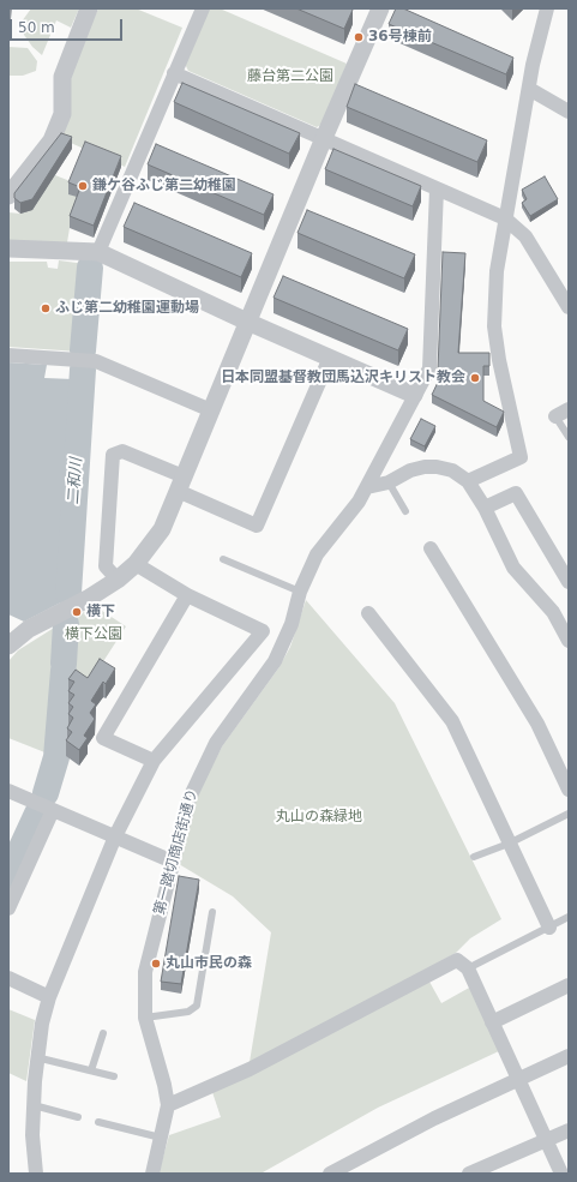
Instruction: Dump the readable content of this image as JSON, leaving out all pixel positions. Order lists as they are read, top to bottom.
{
  "streets": {
    "street": ["第一踏切商店街通り"]
  },
  "water": ["二和川"],
  "parks": ["藤台第二公園", "横下公園", "丸山の森緑地"],
  "places": [
    "36号棟前",
    "鎌ケ谷ふじ第二幼稚園",
    "ふじ第二幼稚園運動場",
    "日本同盟基督教団馬込沢キリスト教会",
    "横下",
    "丸山市民の森"
  ],
  "scale_bar": "50 m"
}
